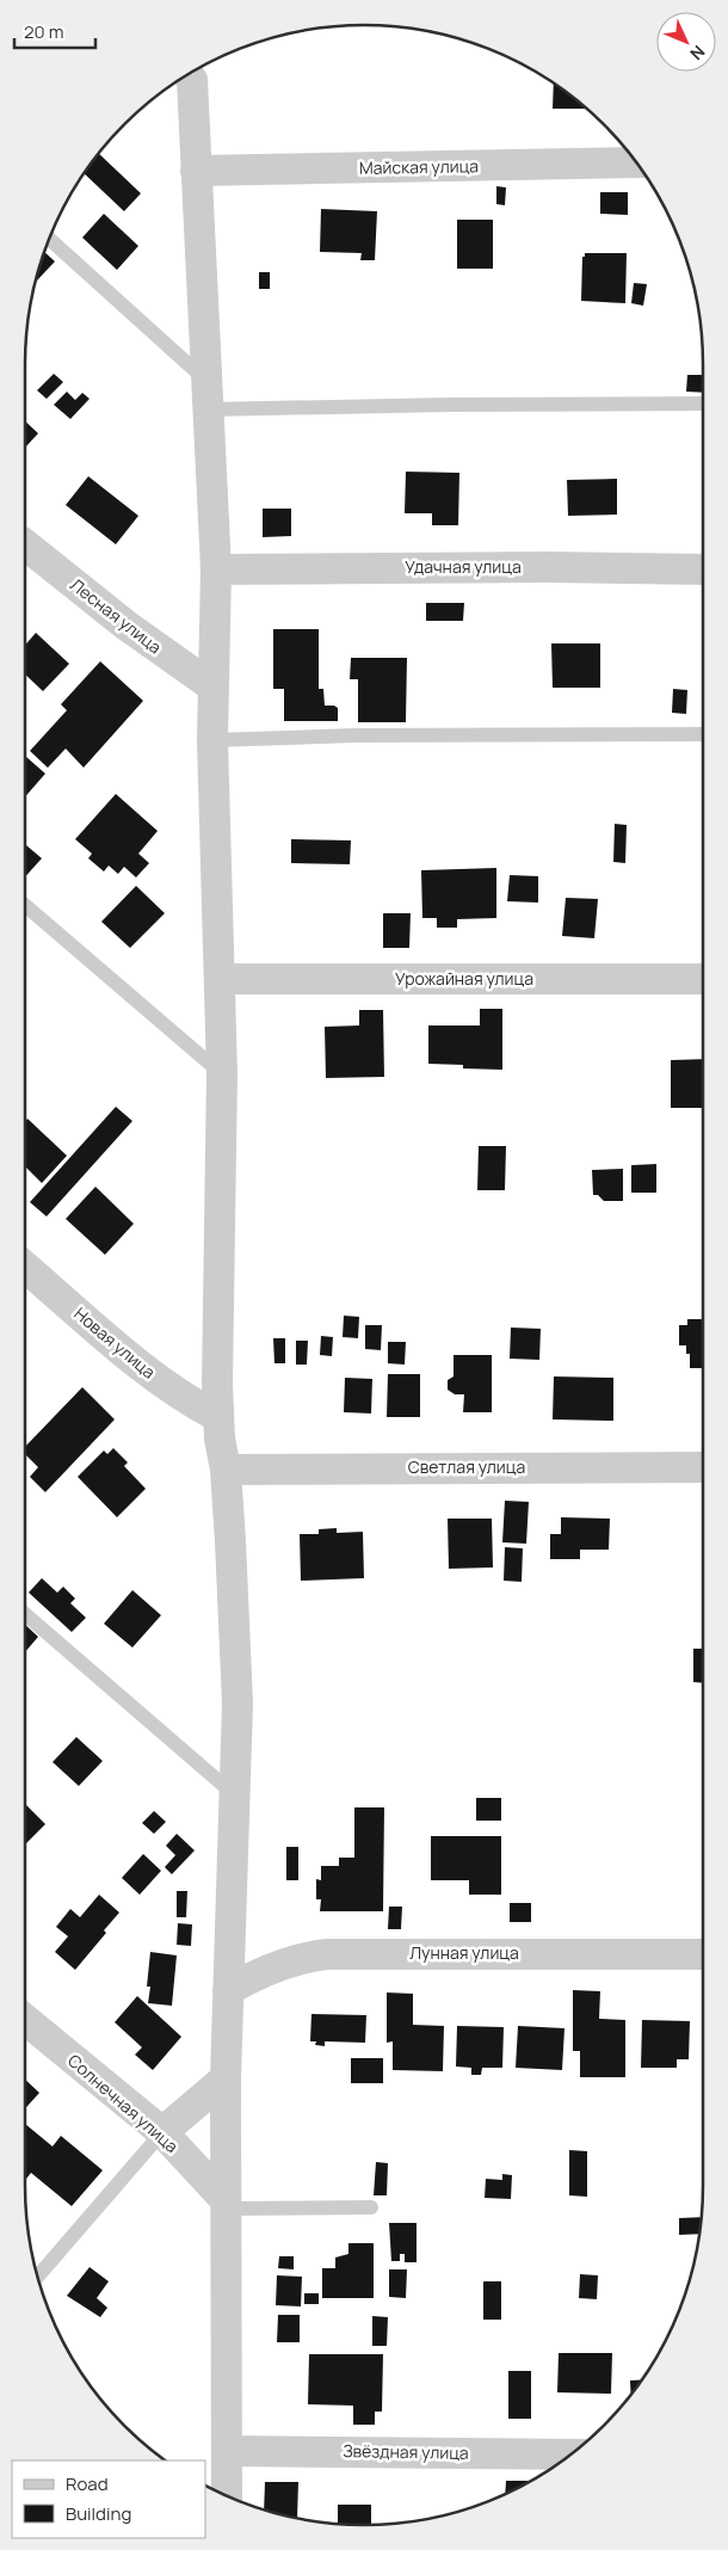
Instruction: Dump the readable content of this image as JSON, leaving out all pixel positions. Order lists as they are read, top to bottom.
{
  "streets": {
    "street": [
      "Майская улица",
      "Удачная улица",
      "Лесная улица",
      "Урожайная улица",
      "Новая улица",
      "Светлая улица",
      "Лунная улица",
      "Солнечная улица",
      "Звёздная улица"
    ]
  },
  "legend": ["Road", "Building"],
  "scale_bar": "20 m",
  "north": "bottom right"
}
